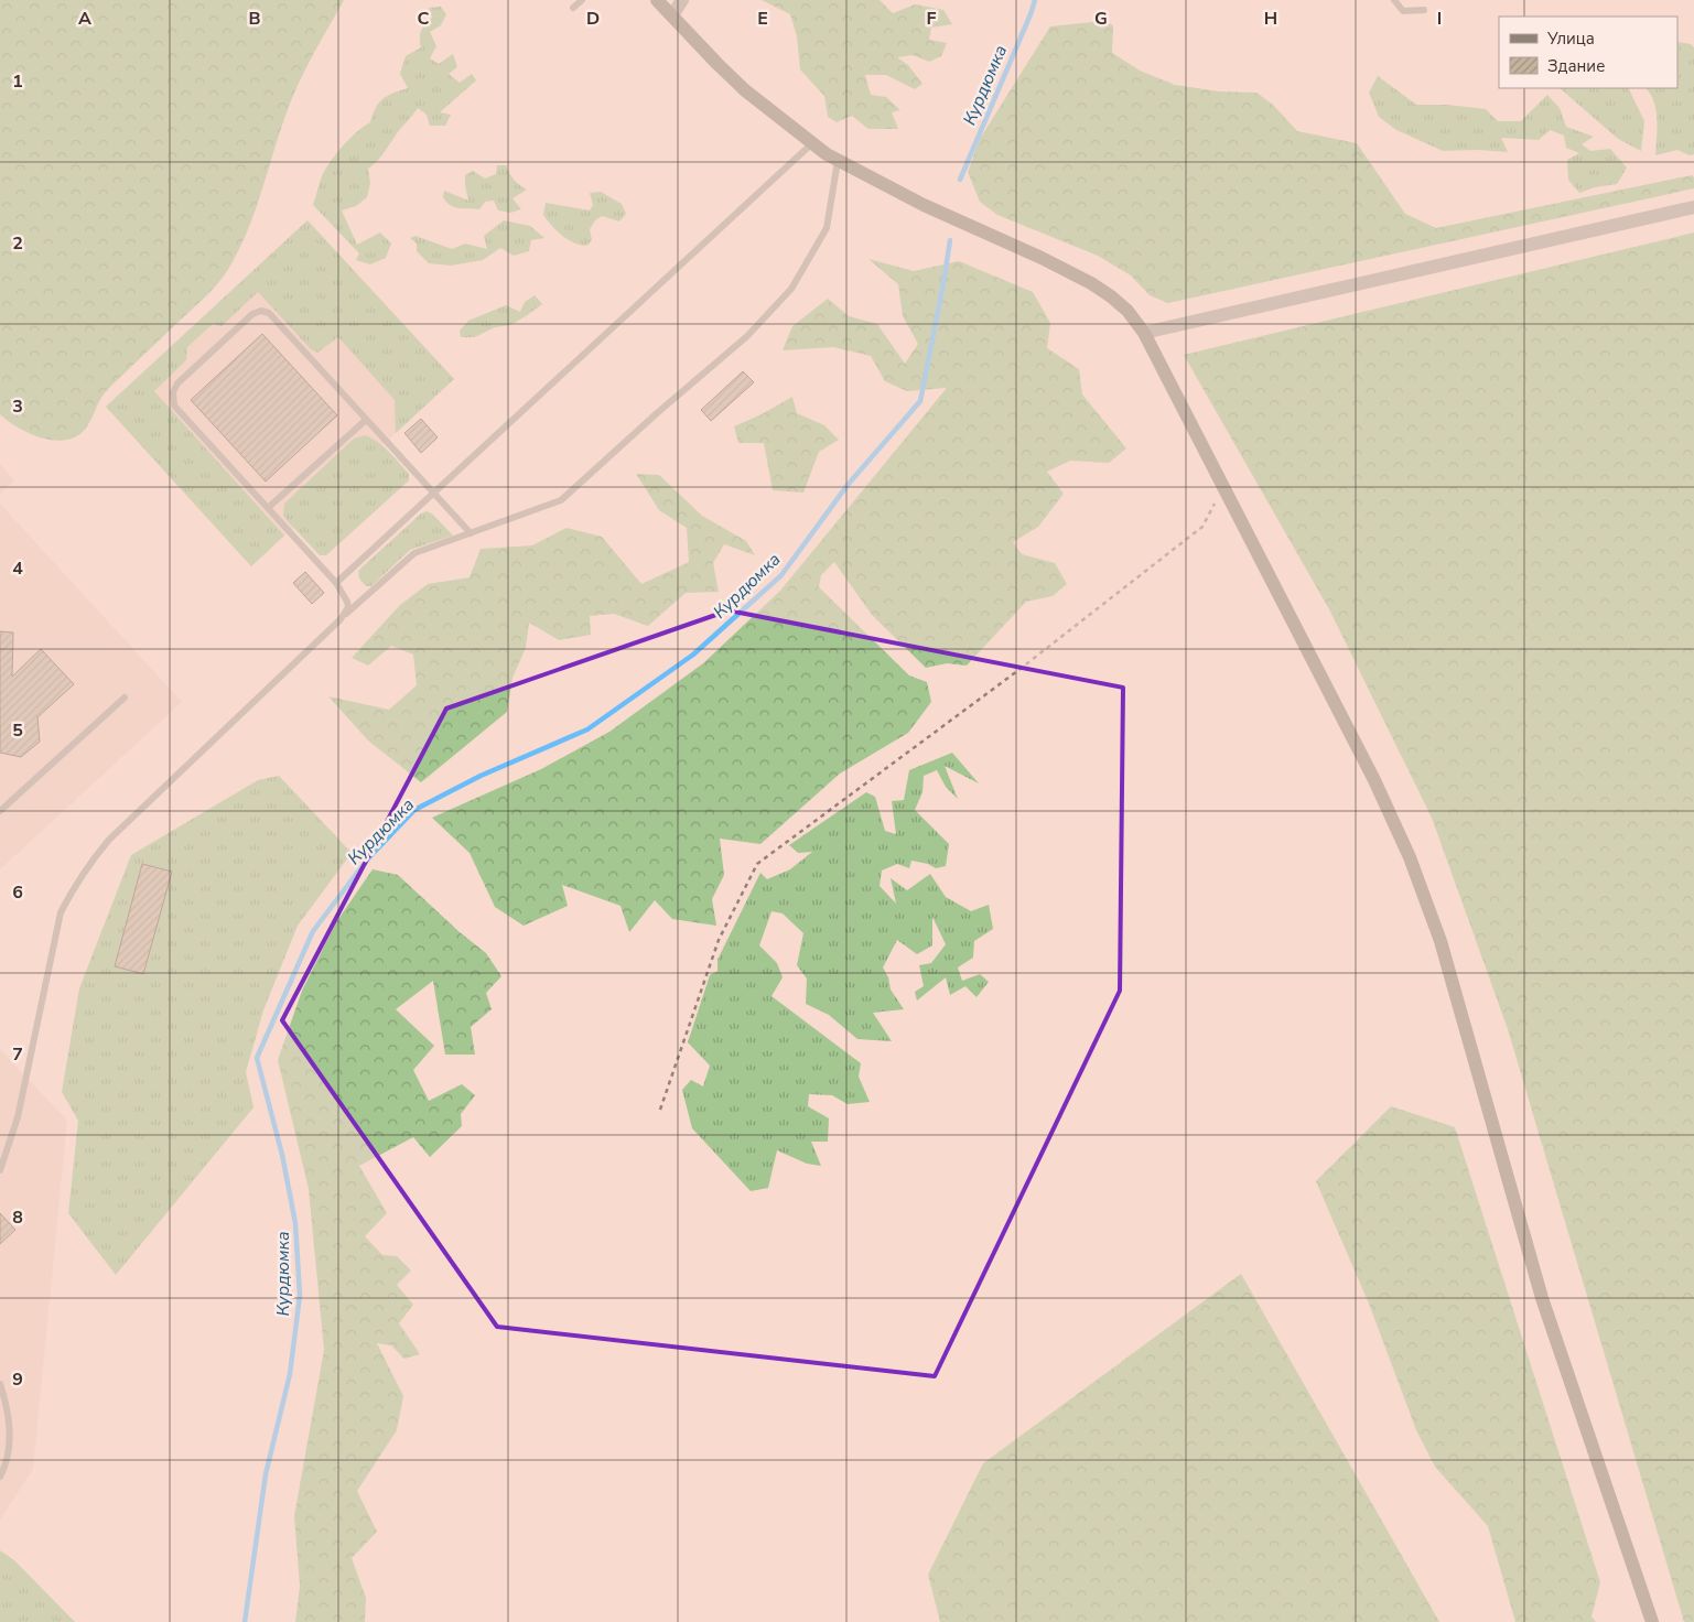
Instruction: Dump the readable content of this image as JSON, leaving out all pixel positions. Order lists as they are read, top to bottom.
{
  "water": ["Курдюмка"],
  "legend": ["Улица", "Здание"],
  "grid": {
    "columns": [
      "A",
      "B",
      "C",
      "D",
      "E",
      "F",
      "G",
      "H",
      "I"
    ],
    "rows": [
      "1",
      "2",
      "3",
      "4",
      "5",
      "6",
      "7",
      "8",
      "9"
    ]
  }
}
